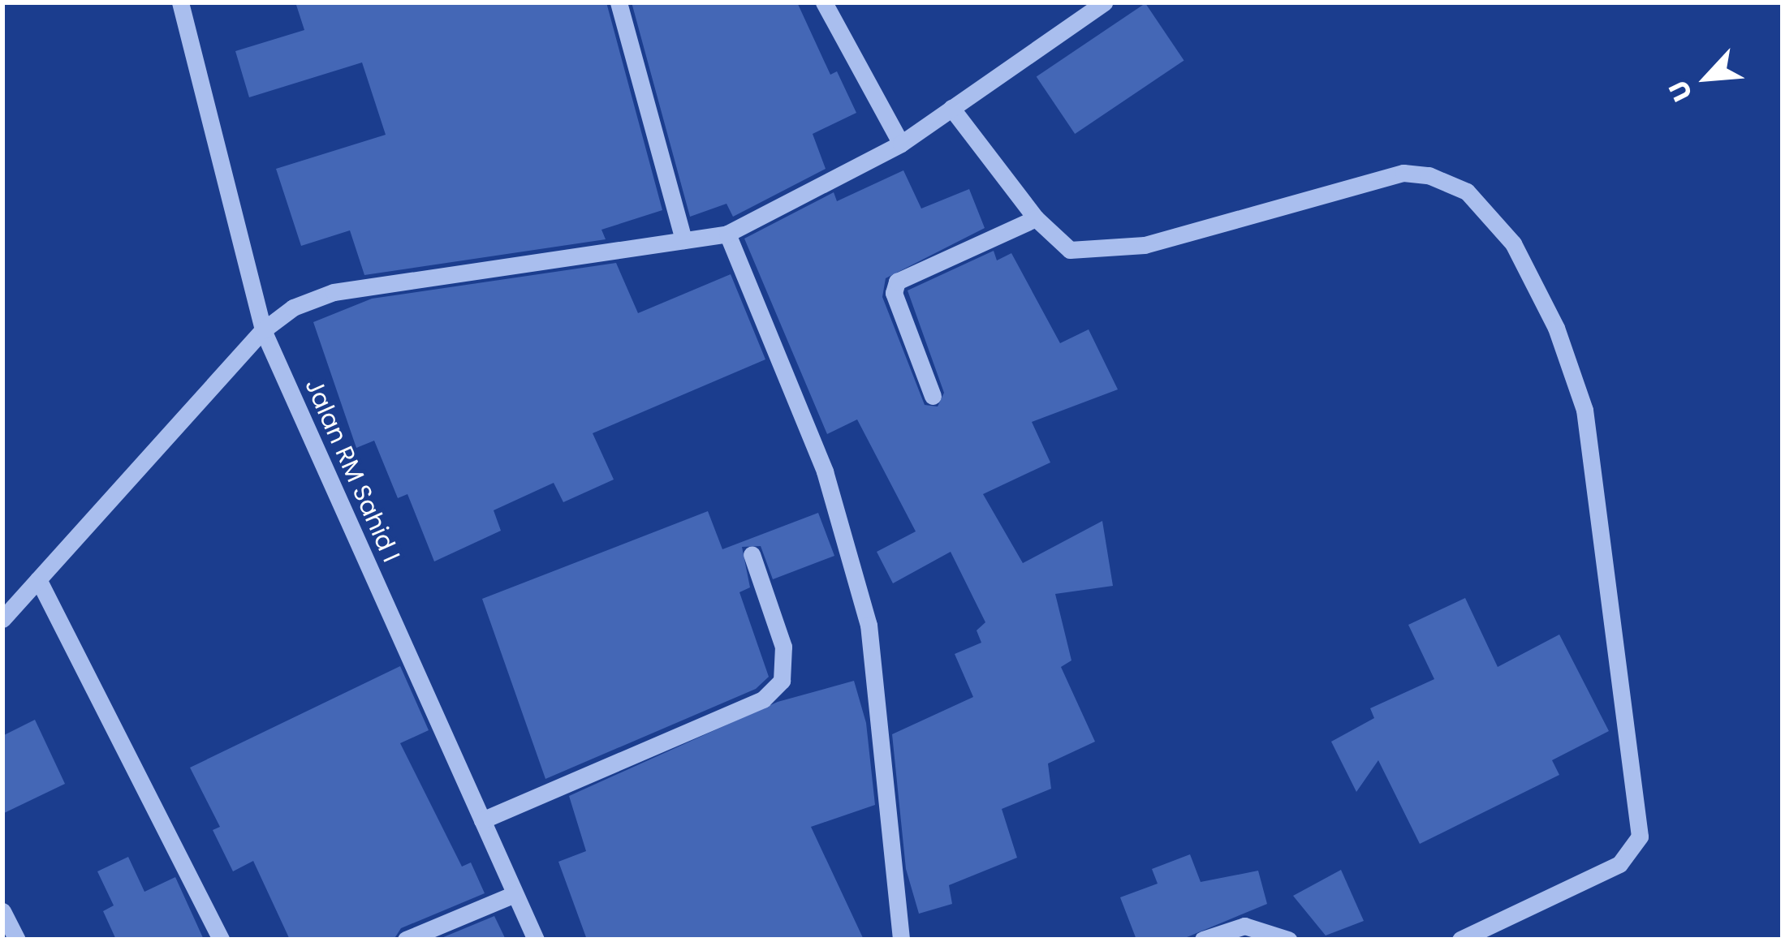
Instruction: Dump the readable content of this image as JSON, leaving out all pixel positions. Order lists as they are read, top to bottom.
{
  "streets": {
    "street": ["Jalan RM Sahid I"]
  },
  "north": "bottom left"
}
